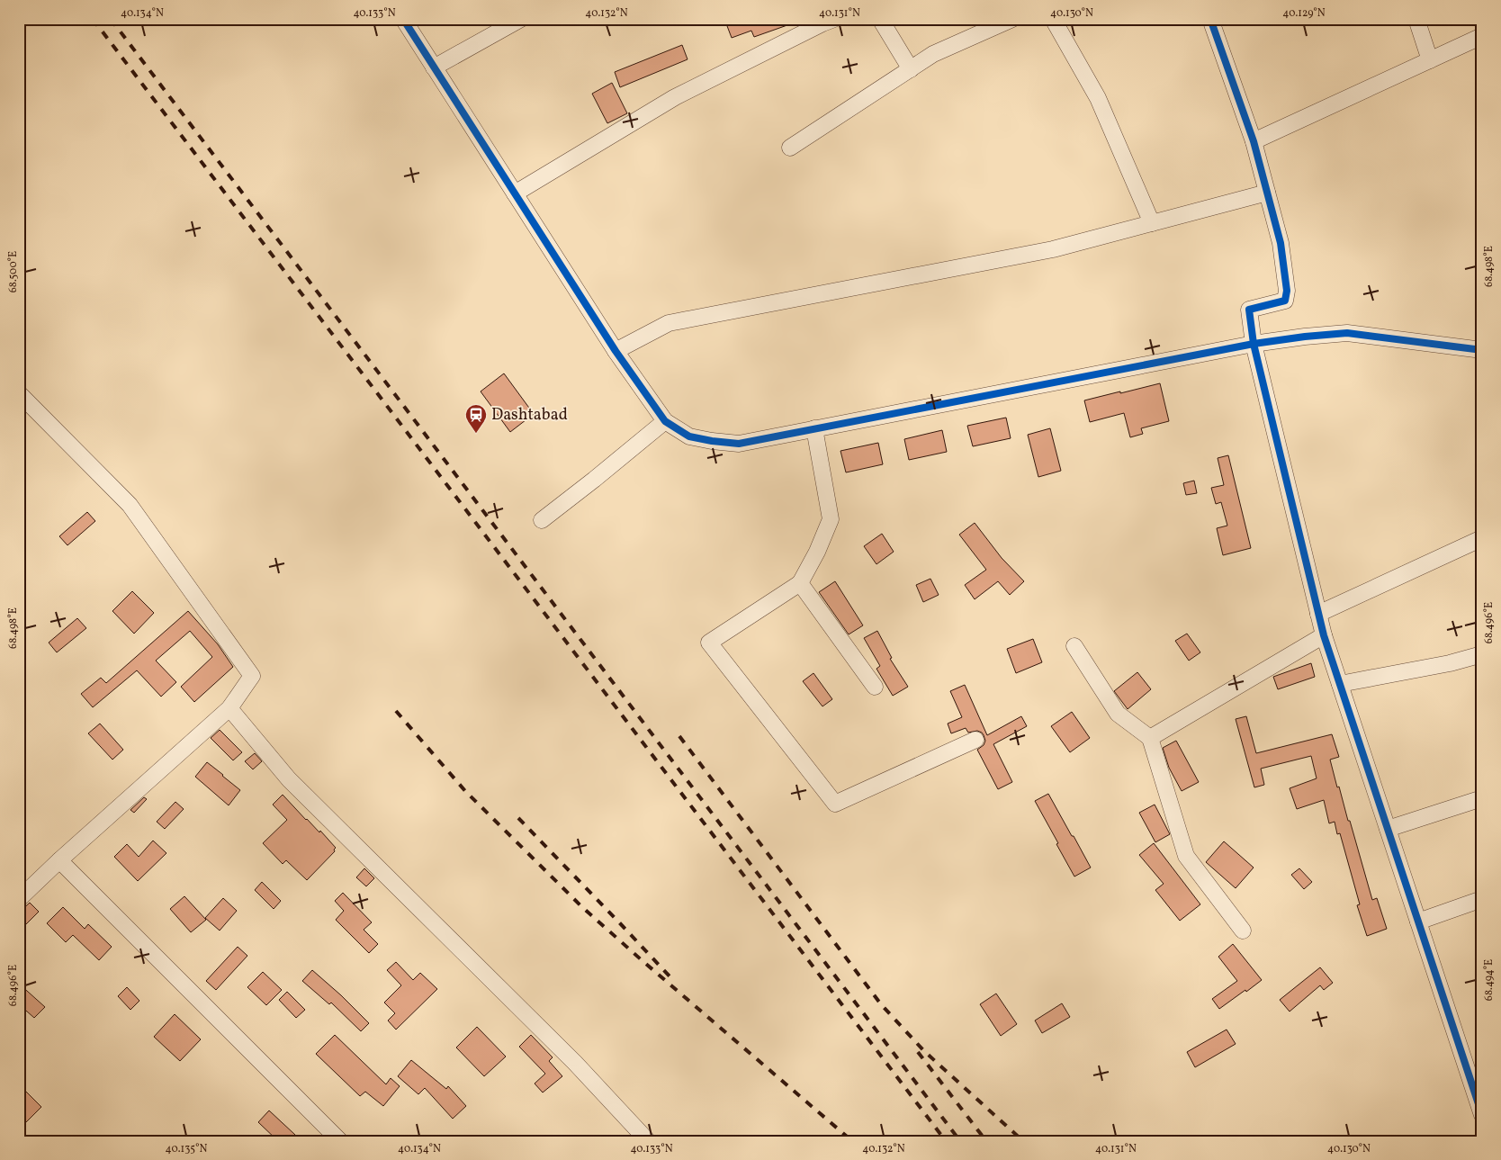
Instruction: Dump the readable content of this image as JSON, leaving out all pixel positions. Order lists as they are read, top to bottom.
{
  "places": {
    "station": ["Dashtabad"]
  },
  "coordinates": [
    "40.134°N",
    "40.133°N",
    "40.132°N",
    "40.131°N",
    "40.130°N",
    "40.129°N",
    "68.498°E",
    "68.500°E",
    "68.496°E",
    "68.494°E",
    "40.135°N"
  ]
}
